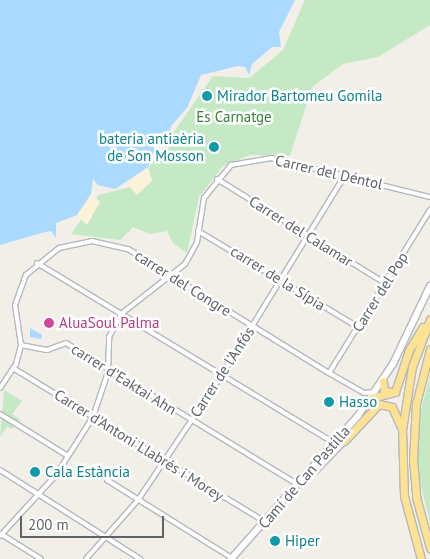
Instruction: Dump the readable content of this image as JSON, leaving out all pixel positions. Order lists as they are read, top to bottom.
{
  "streets": {
    "street": [
      "Carrer del Déntol",
      "Carrer del Calamar",
      "carrer de la Sípia",
      "carrer del Congre",
      "Carrer del Pop",
      "Carrer de l'Anfós",
      "carrer d'Eaktai Ahn",
      "Carrer d'Antoni Llabrés i Morey",
      "Camí de Can Pastilla"
    ]
  },
  "crossings": [
    ["Carrer del Déntol", "Carrer del Calamar"],
    ["Carrer del Déntol", "carrer de la Sípia"],
    ["Carrer del Déntol", "carrer del Congre"],
    ["Carrer del Déntol", "Carrer de l'Anfós"],
    ["Carrer del Déntol", "carrer d'Eaktai Ahn"],
    ["Carrer del Déntol", "Carrer d'Antoni Llabrés i Morey"],
    ["Carrer del Calamar", "Carrer del Pop"],
    ["Carrer del Calamar", "Carrer de l'Anfós"],
    ["carrer de la Sípia", "Carrer del Pop"],
    ["carrer de la Sípia", "Carrer de l'Anfós"],
    ["carrer del Congre", "Carrer del Pop"],
    ["carrer del Congre", "Carrer de l'Anfós"],
    ["Carrer de l'Anfós", "carrer d'Eaktai Ahn"],
    ["Carrer de l'Anfós", "Carrer d'Antoni Llabrés i Morey"],
    ["carrer d'Eaktai Ahn", "Camí de Can Pastilla"],
    ["Carrer d'Antoni Llabrés i Morey", "Camí de Can Pastilla"]
  ],
  "parks": ["Es Carnatge"],
  "places": [
    "Mirador Bartomeu Gomila",
    "bateria antiaèria de Son Mosson",
    "AluaSoul Palma",
    "Hasso",
    "Cala Estància",
    "Hiper"
  ],
  "scale_bar": "200 m"
}
